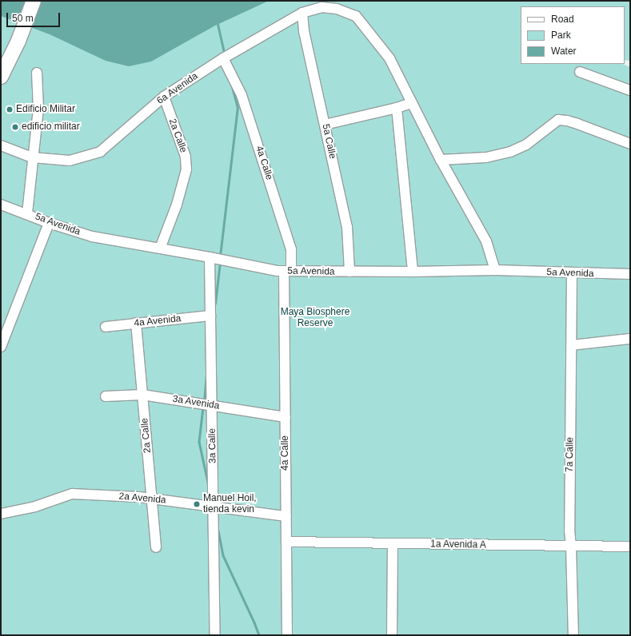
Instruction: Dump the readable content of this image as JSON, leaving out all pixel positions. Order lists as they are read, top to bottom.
{
  "streets": {
    "street": [
      "6a Avenida",
      "2a Calle",
      "5a Calle",
      "4a Calle",
      "5a Avenida",
      "4a Avenida",
      "3a Avenida",
      "3a Calle",
      "7a Calle",
      "2a Avenida",
      "1a Avenida A"
    ]
  },
  "crossings": [
    ["6a Avenida", "2a Calle"],
    ["6a Avenida", "5a Calle"],
    ["6a Avenida", "4a Calle"],
    ["2a Calle", "5a Avenida"],
    ["2a Calle", "4a Avenida"],
    ["2a Calle", "3a Avenida"],
    ["2a Calle", "2a Avenida"],
    ["5a Calle", "5a Avenida"],
    ["4a Calle", "5a Avenida"],
    ["4a Calle", "3a Avenida"],
    ["4a Calle", "2a Avenida"],
    ["4a Calle", "1a Avenida A"],
    ["5a Avenida", "3a Calle"],
    ["5a Avenida", "7a Calle"],
    ["4a Avenida", "3a Calle"],
    ["3a Avenida", "3a Calle"],
    ["3a Calle", "2a Avenida"],
    ["7a Calle", "1a Avenida A"]
  ],
  "parks": ["Maya Biosphere Reserve"],
  "places": ["Edificio Militar", "edificio militar", "Manuel Hoil, tienda kevin"],
  "legend": ["Road", "Park", "Water"],
  "scale_bar": "50 m"
}
